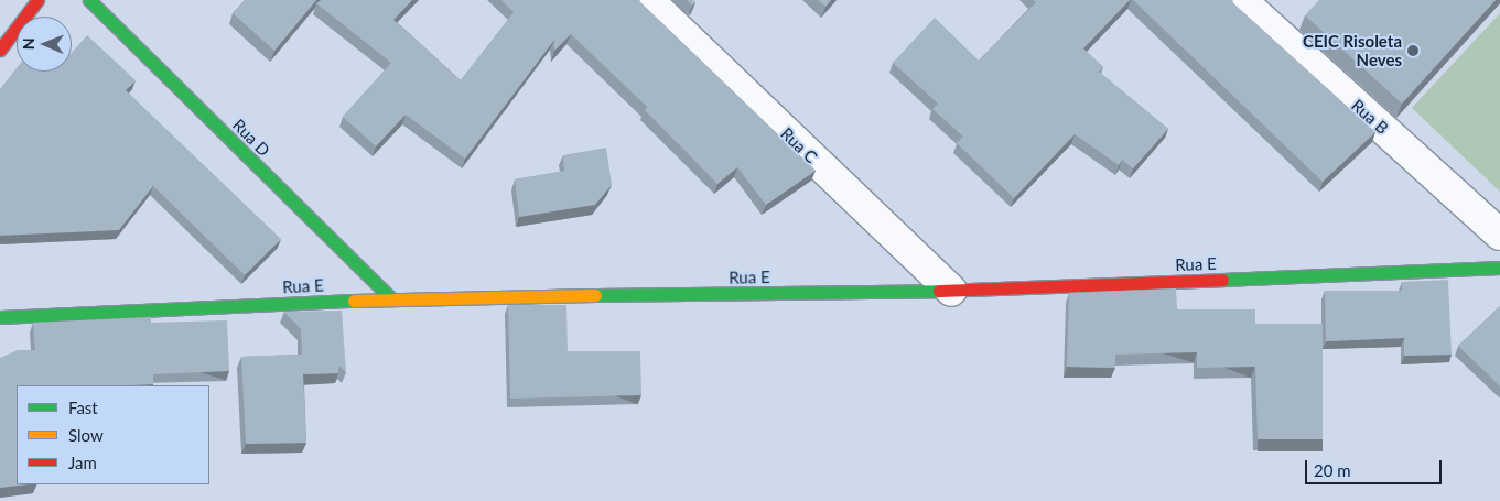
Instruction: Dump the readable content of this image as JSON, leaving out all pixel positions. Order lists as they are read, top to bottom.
{
  "streets": {
    "street": [
      "Rua B",
      "Rua D",
      "Rua C",
      "Rua E"
    ]
  },
  "crossings": [
    ["Rua D", "Rua E"],
    ["Rua C", "Rua E"]
  ],
  "places": ["CEIC Risoleta Neves"],
  "legend": ["Fast", "Slow", "Jam"],
  "scale_bar": "20 m",
  "north": "left"
}
